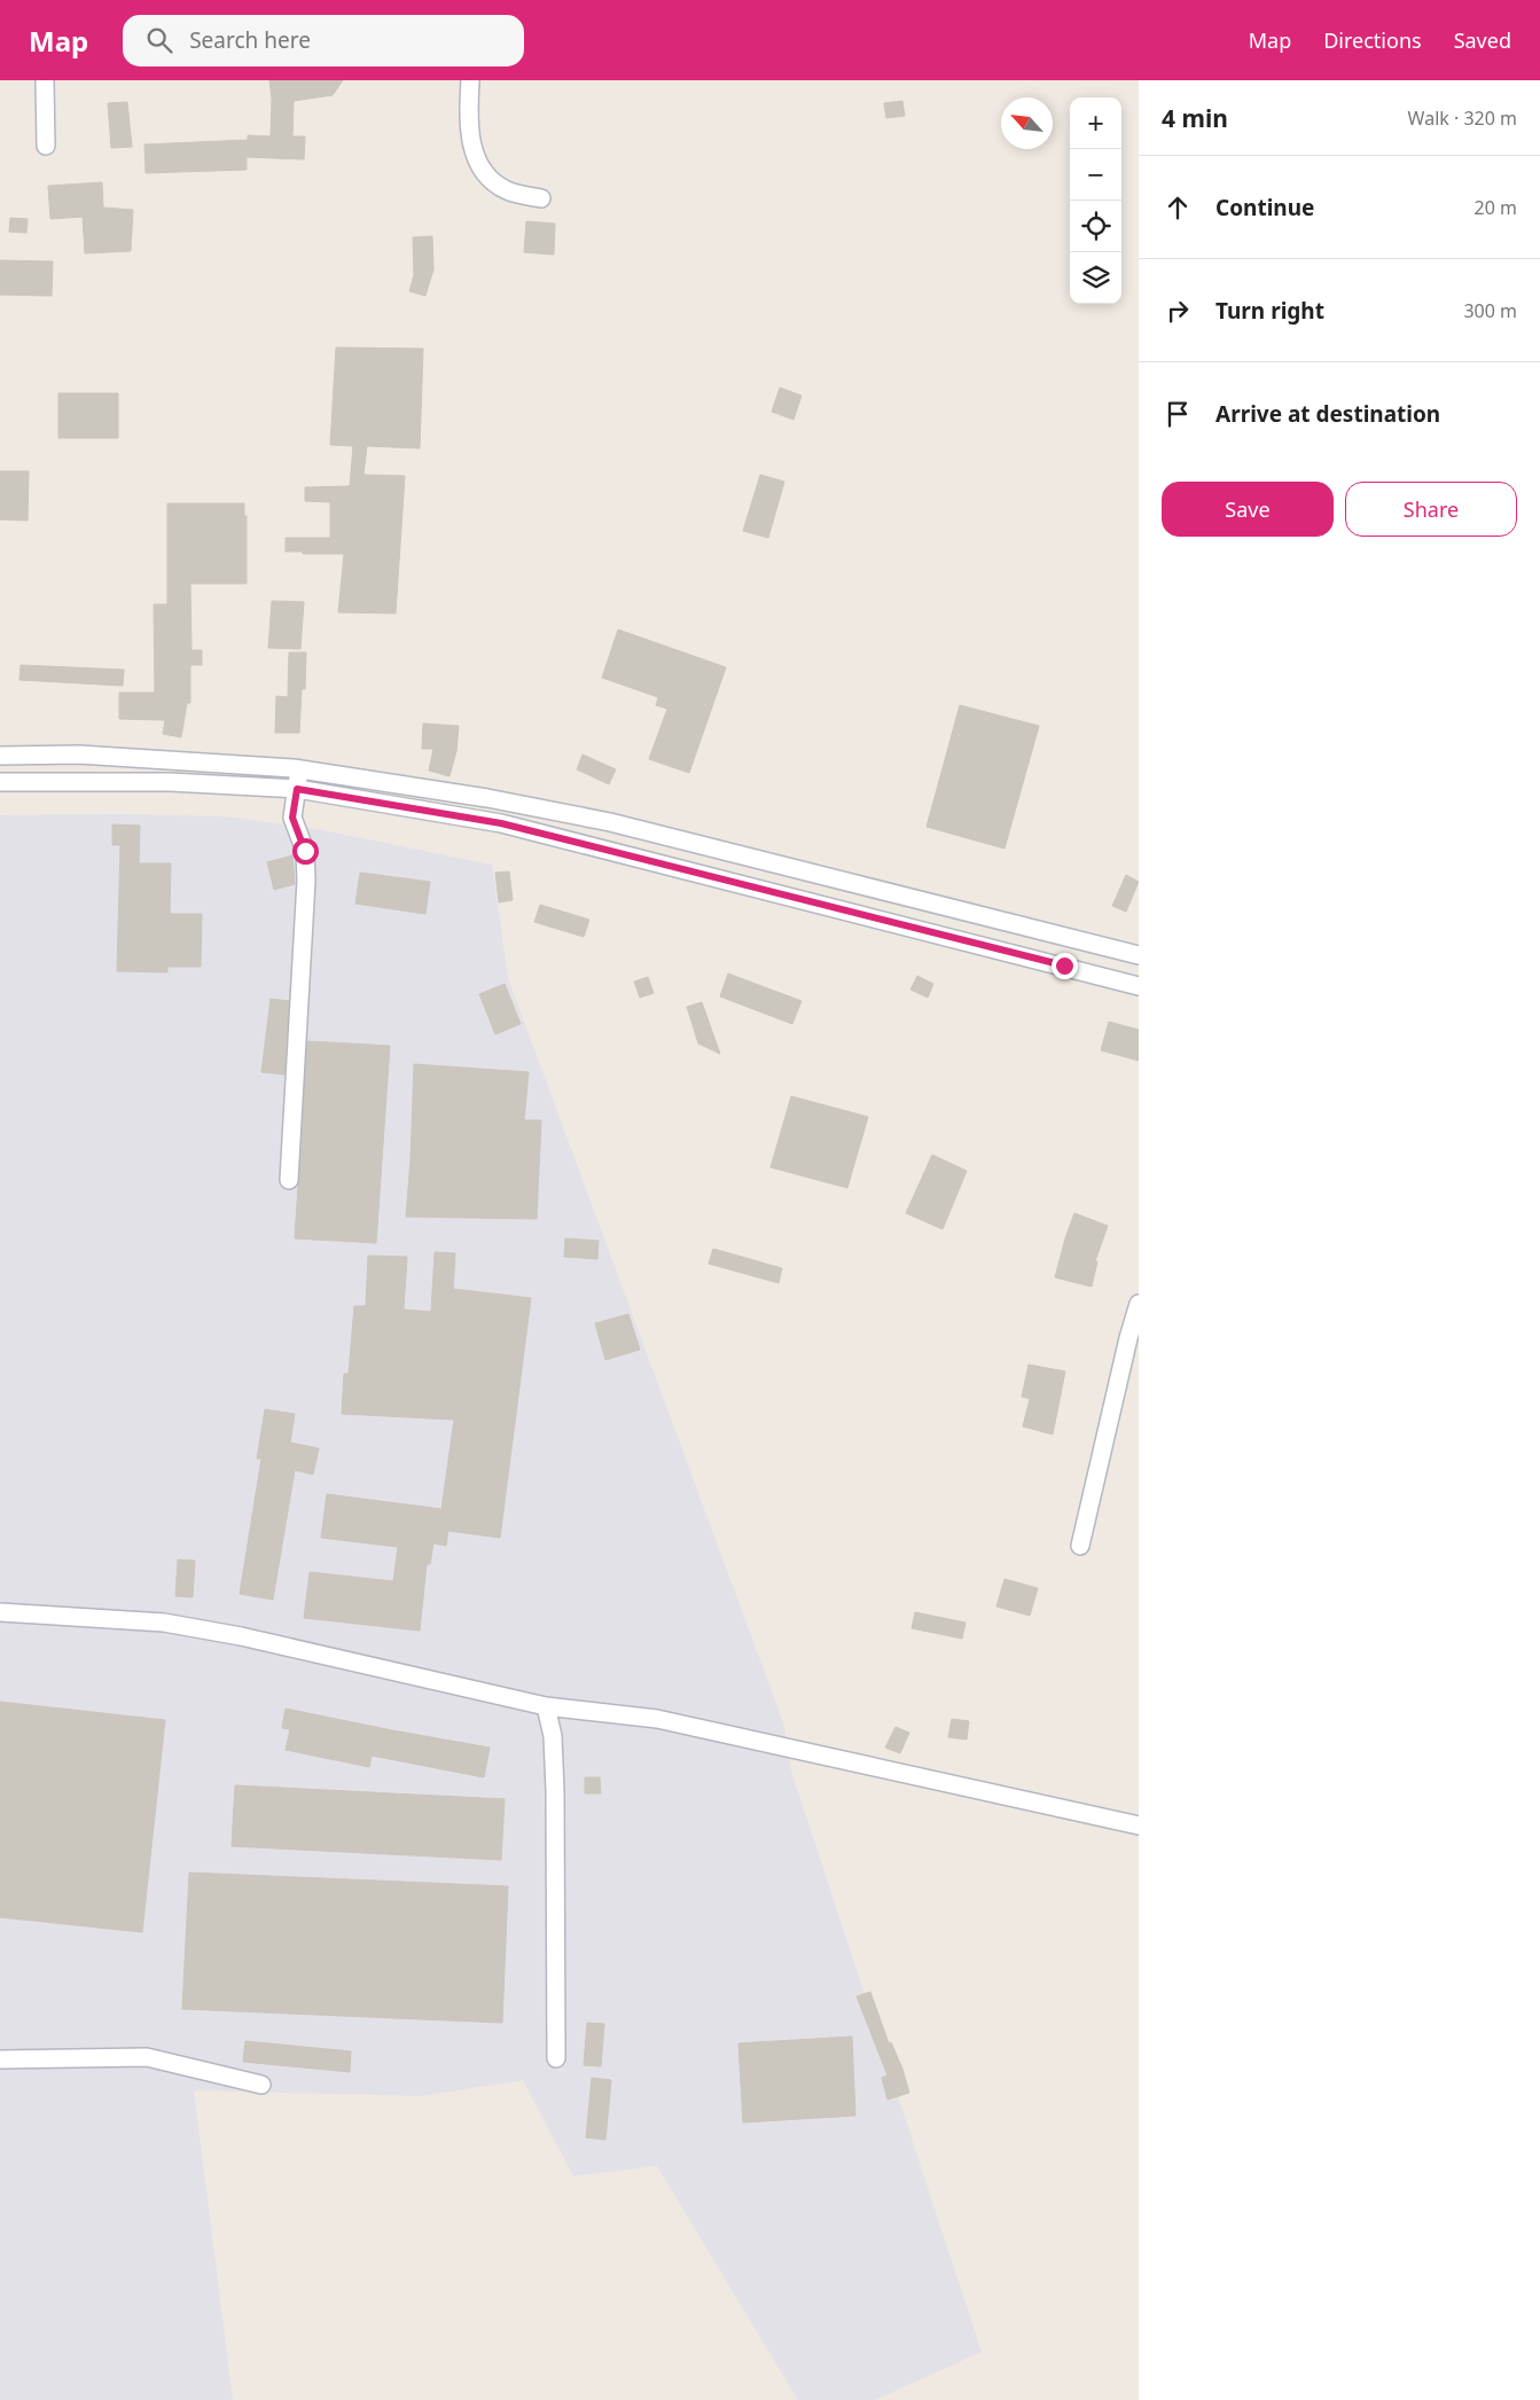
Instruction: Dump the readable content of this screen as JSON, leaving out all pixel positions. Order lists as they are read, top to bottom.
{
  "north": "top left",
  "page": {
    "header": "Map",
    "search": "Search here",
    "nav": ["Map", "Directions", "Saved"],
    "heading": ["4 min", "Walk · 320 m"],
    "map_buttons": ["+", "−"],
    "list": [
      ["Continue", "20 m"],
      ["Turn right", "300 m"],
      "Arrive at destination"
    ],
    "buttons": ["Save", "Share"]
  }
}
